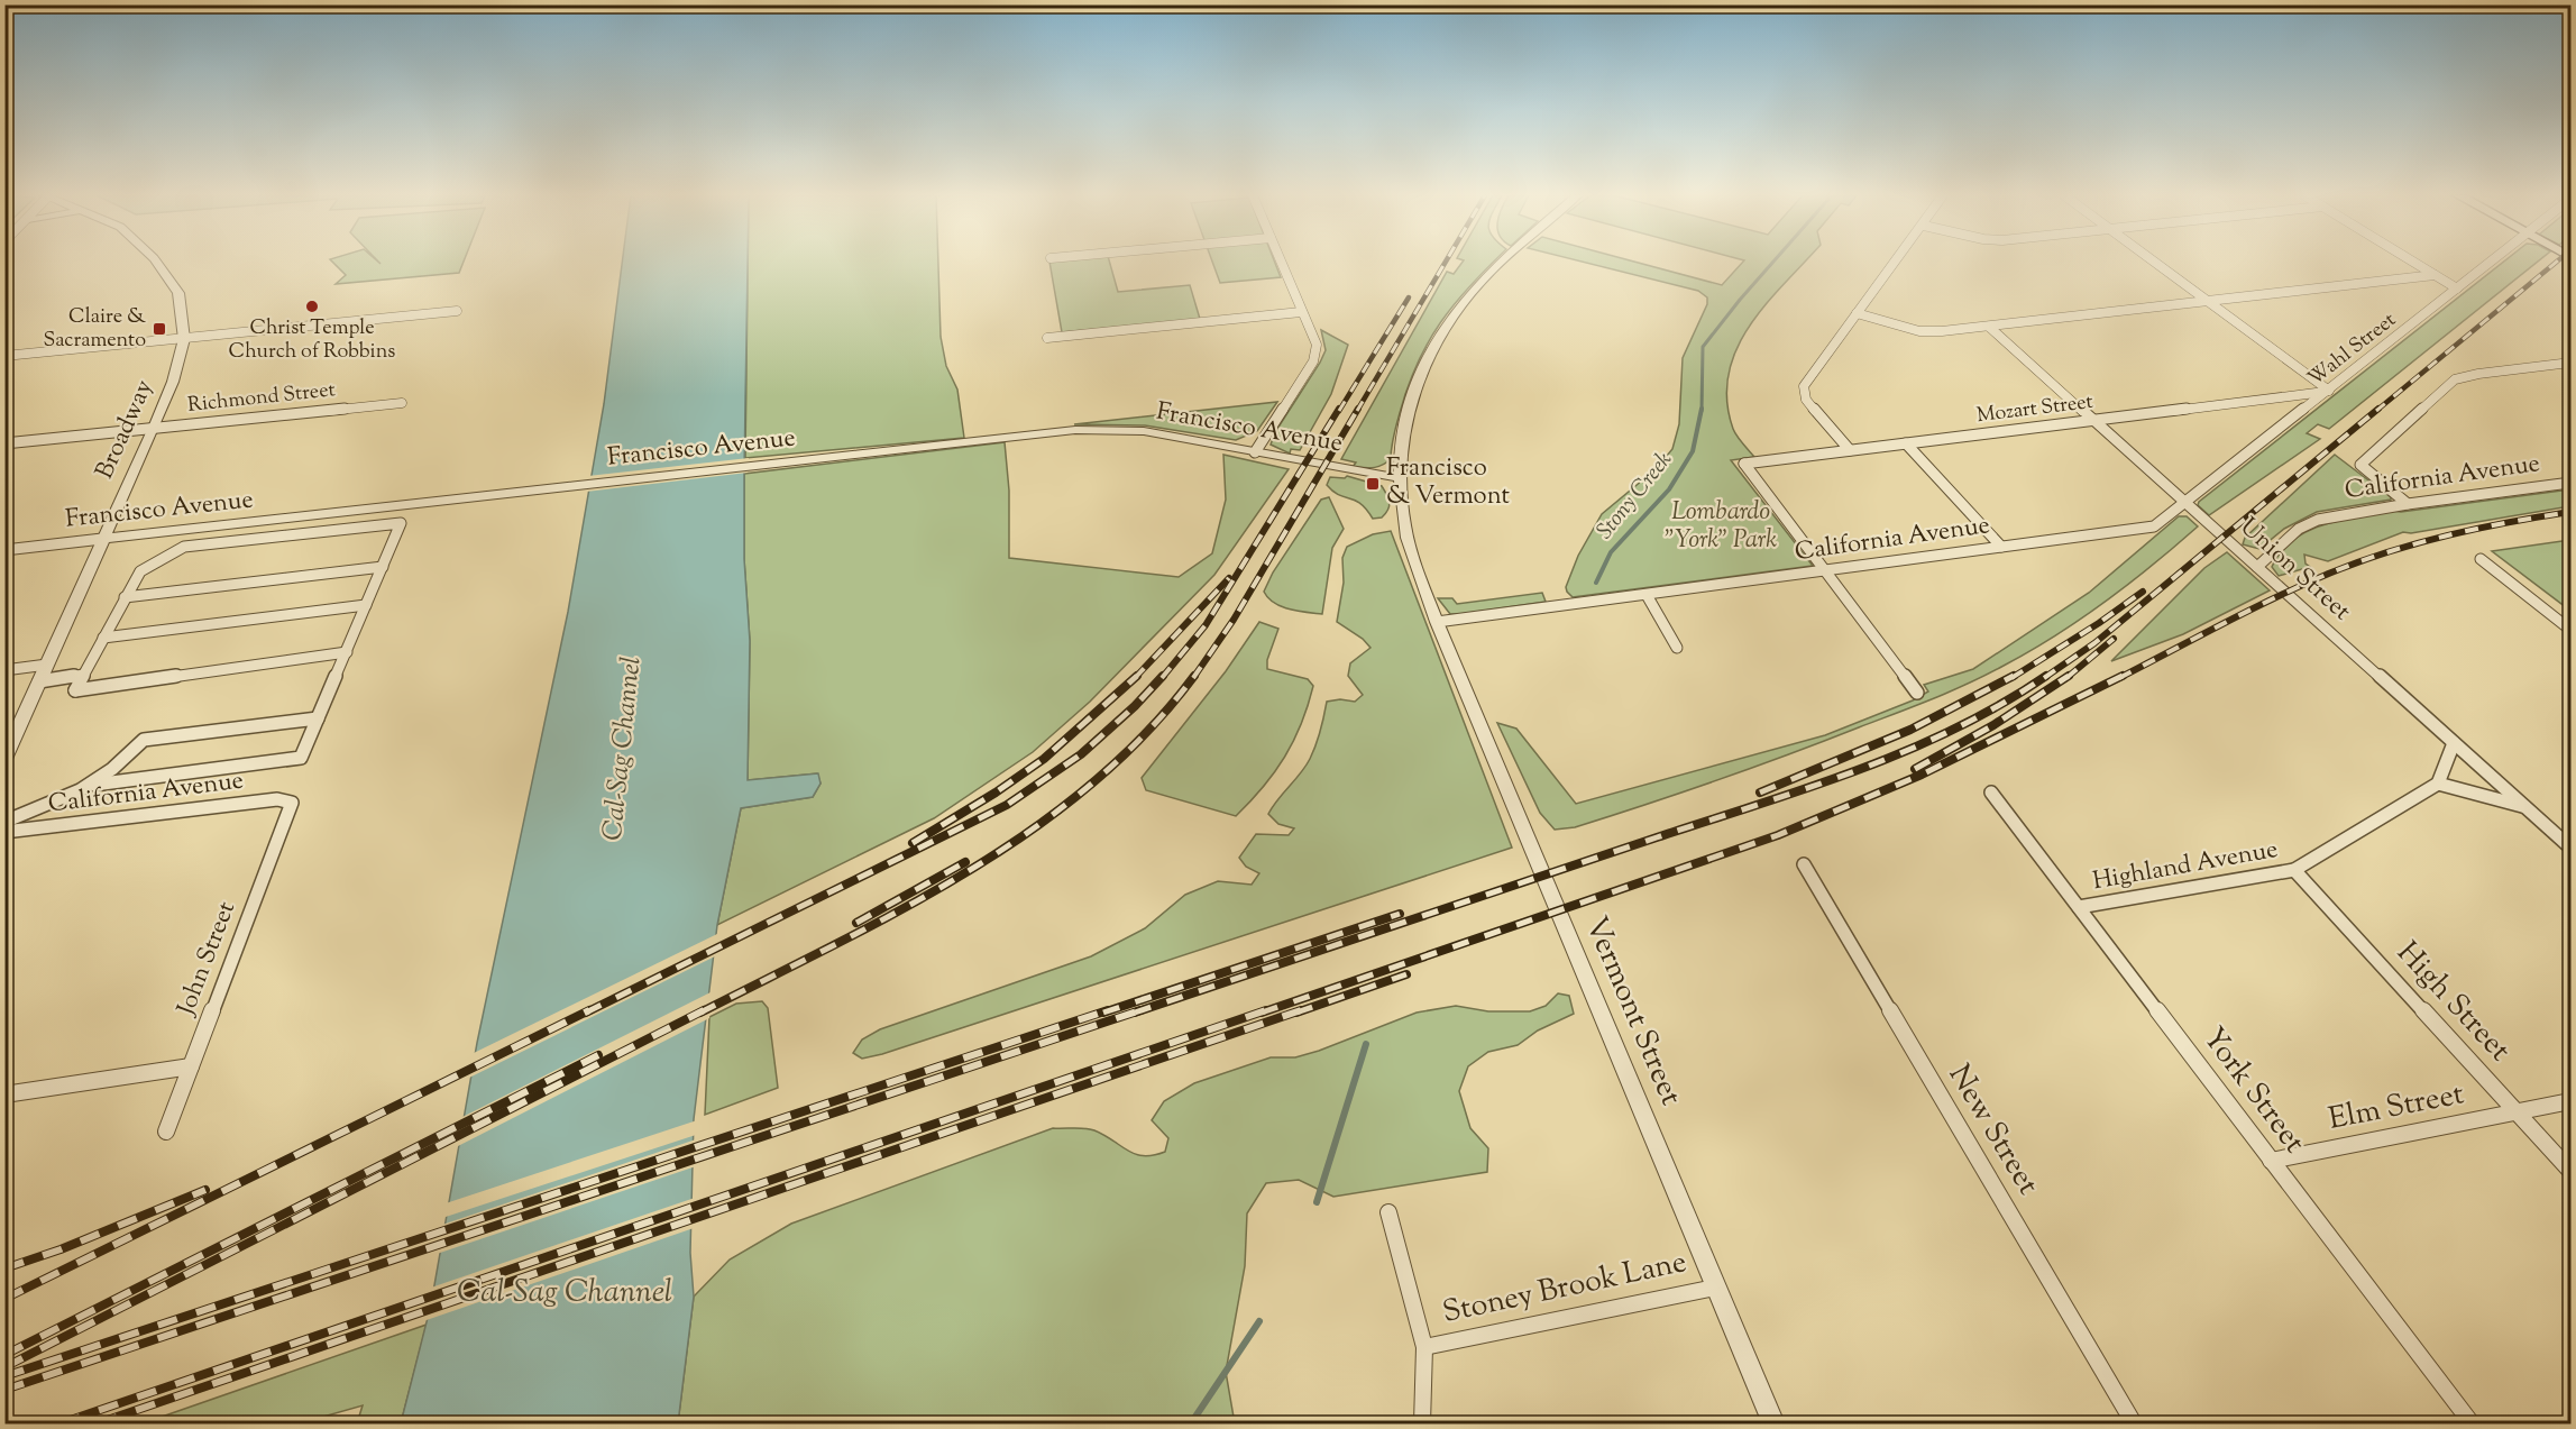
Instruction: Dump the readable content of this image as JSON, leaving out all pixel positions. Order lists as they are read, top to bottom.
{
  "streets": {
    "street": [
      "Wahl Street",
      "Richmond Street",
      "Mozart Street",
      "Francisco Avenue",
      "Broadway",
      "California Avenue",
      "Union Street",
      "Highland Avenue",
      "John Street",
      "High Street",
      "Vermont Street",
      "York Street",
      "Elm Street",
      "New Street",
      "Stoney Brook Lane"
    ]
  },
  "crossings": [
    ["Wahl Street", "Mozart Street"],
    ["Wahl Street", "California Avenue"],
    ["Wahl Street", "Union Street"],
    ["Richmond Street", "Broadway"],
    ["Mozart Street", "California Avenue"],
    ["Mozart Street", "Union Street"],
    ["Francisco Avenue", "Broadway"],
    ["Francisco Avenue", "Vermont Street"],
    ["California Avenue", "Union Street"],
    ["California Avenue", "John Street"],
    ["California Avenue", "Vermont Street"],
    ["Highland Avenue", "High Street"],
    ["Highland Avenue", "York Street"],
    ["High Street", "Elm Street"],
    ["Vermont Street", "Stoney Brook Lane"],
    ["York Street", "Elm Street"]
  ],
  "water": ["Stony Creek", "Cal-Sag Channel"],
  "parks": ["Lombardo \"York\" Park"],
  "places": {
    "other": ["Christ Temple Church of Robbins"],
    "transit": ["Claire & Sacramento", "Francisco & Vermont"]
  }
}
